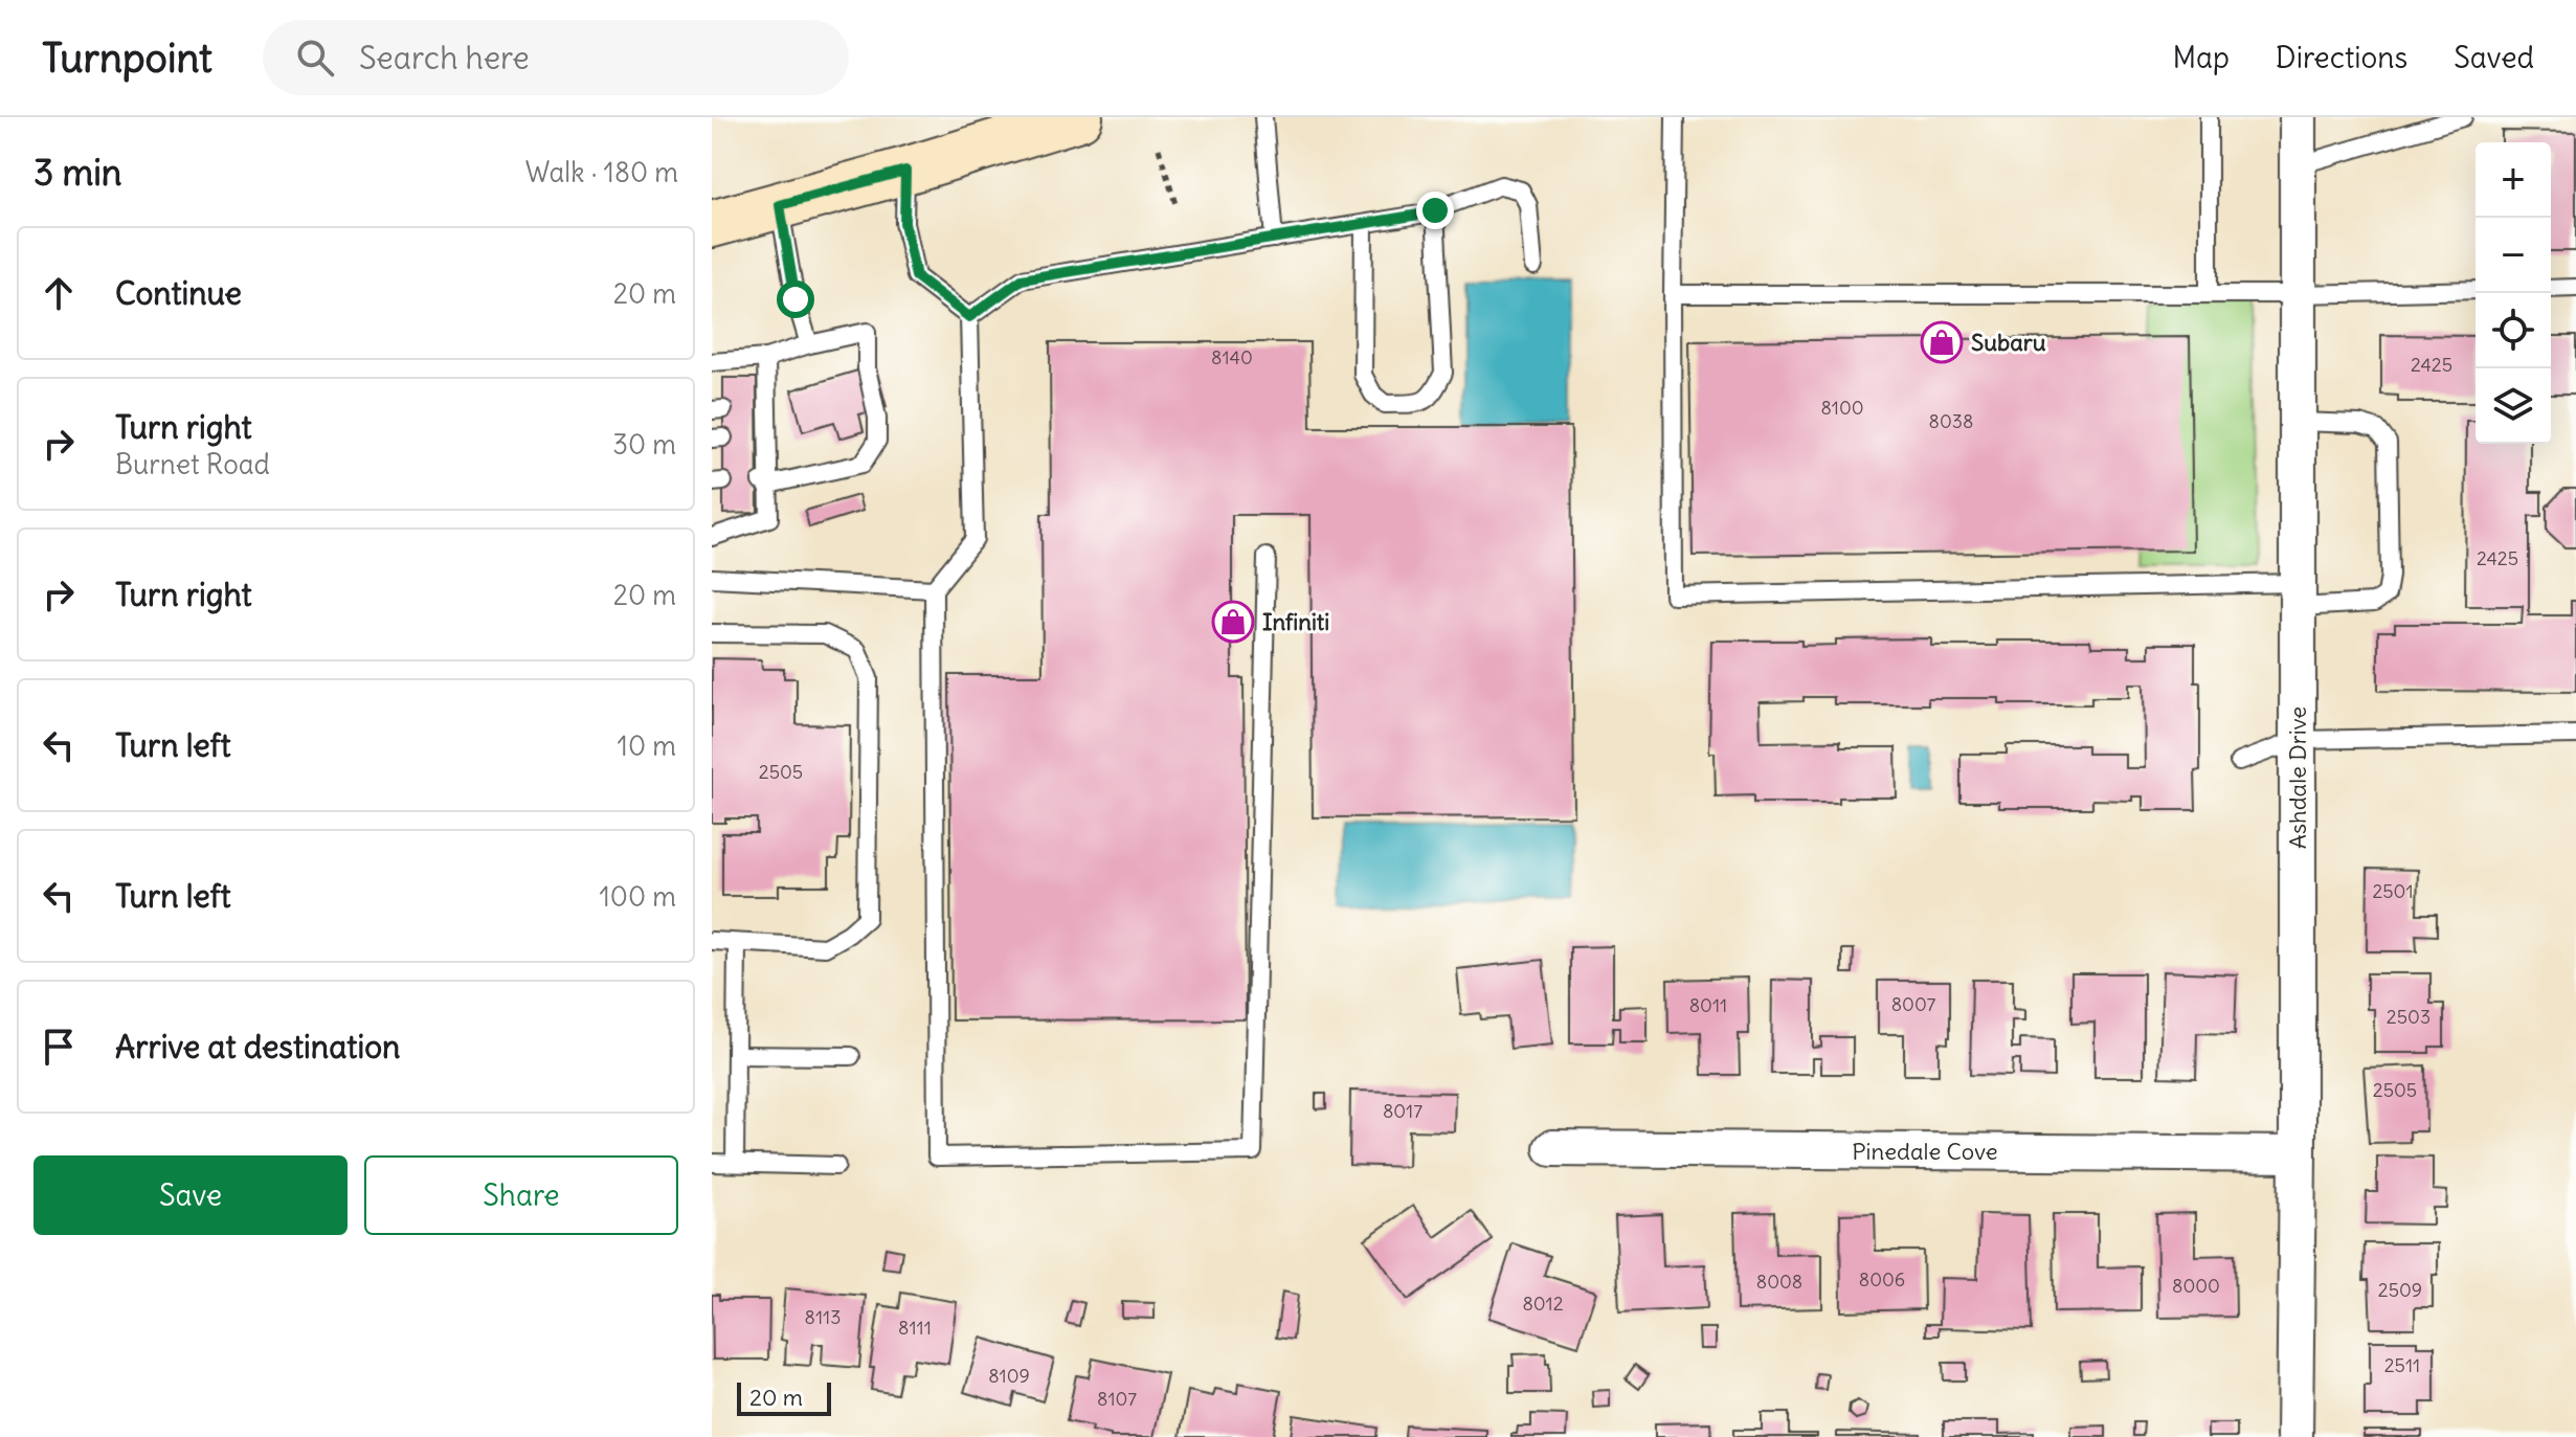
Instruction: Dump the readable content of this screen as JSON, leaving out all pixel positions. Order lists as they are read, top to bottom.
{
  "streets": {
    "street": ["Ashdale Drive", "Pinedale Cove"]
  },
  "crossings": [
    ["Ashdale Drive", "Pinedale Cove"]
  ],
  "places": {
    "shop": ["Subaru", "Infiniti"]
  },
  "house_numbers": [
    "8140",
    "2425",
    "8100",
    "8038",
    "2425",
    "2505",
    "2501",
    "8007",
    "8011",
    "2503",
    "2505",
    "8017",
    "8006",
    "8008",
    "8000",
    "2509",
    "8012",
    "8113",
    "8111",
    "2511",
    "8109",
    "8107"
  ],
  "scale_bar": "20 m",
  "page": {
    "header": "Turnpoint",
    "search": "Search here",
    "nav": ["Map", "Directions", "Saved"],
    "heading": ["3 min", "Walk · 180 m"],
    "map_buttons": ["+", "−"],
    "list": [
      ["Continue", "20 m"],
      ["Turn right", "Burnet Road", "30 m"],
      ["Turn right", "20 m"],
      ["Turn left", "10 m"],
      ["Turn left", "100 m"],
      "Arrive at destination"
    ],
    "buttons": ["Save", "Share"],
    "scale": "20 m"
  }
}
